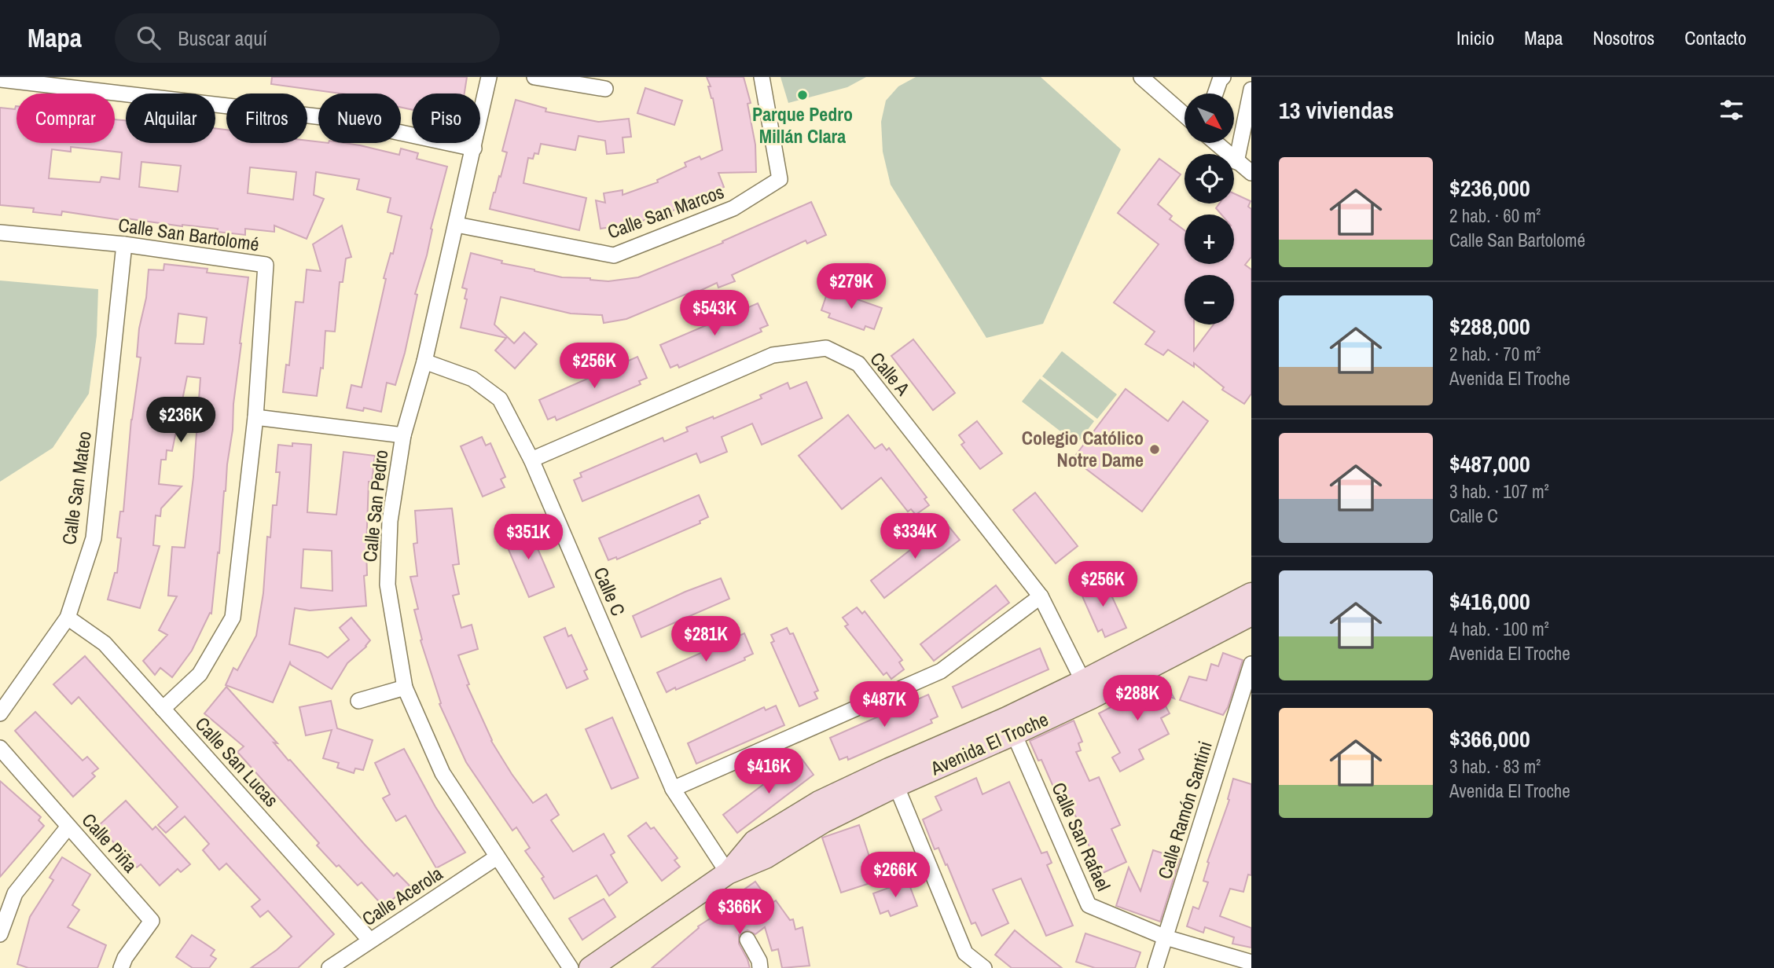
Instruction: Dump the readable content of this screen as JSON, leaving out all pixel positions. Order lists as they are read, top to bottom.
{
  "streets": {
    "street": [
      "Calle San Marcos",
      "Calle San Bartolomé",
      "Calle A",
      "Calle San Mateo",
      "Calle San Pedro",
      "Calle C",
      "Avenida El Troche",
      "Calle San Lucas",
      "Calle Ramón Santini",
      "Calle San Rafael",
      "Calle Piña",
      "Calle Acerola"
    ]
  },
  "crossings": [
    ["Calle San Marcos", "Calle San Pedro"],
    ["Calle San Bartolomé", "Calle San Mateo"],
    ["Calle San Bartolomé", "Calle San Lucas"],
    ["Calle A", "Calle C"],
    ["Calle A", "Avenida El Troche"],
    ["Calle San Mateo", "Calle San Lucas"],
    ["Calle San Pedro", "Calle C"],
    ["Calle San Pedro", "Calle Acerola"],
    ["Calle C", "Avenida El Troche"],
    ["Avenida El Troche", "Calle San Rafael"],
    ["Calle San Lucas", "Calle Acerola"],
    ["Calle Ramón Santini", "Calle San Rafael"]
  ],
  "places": ["Parque Pedro Millán Clara", "Colegio Católico Notre Dame"],
  "north": "bottom right",
  "page": {
    "header": "Mapa",
    "search": "Buscar aquí",
    "nav": [
      "Inicio",
      "Mapa",
      "Nosotros",
      "Contacto"
    ],
    "heading": "13 viviendas",
    "map_buttons": ["+", "−"],
    "chip": [
      "Comprar",
      "Alquilar",
      "Filtros",
      "Nuevo",
      "Piso"
    ],
    "list": [
      {
        "name": "$236,000",
        "note": "2 hab. · 60 m² · Calle San Bartolomé"
      },
      {
        "name": "$288,000",
        "note": "2 hab. · 70 m² · Avenida El Troche"
      },
      {
        "name": "$487,000",
        "note": "3 hab. · 107 m² · Calle C"
      },
      {
        "name": "$416,000",
        "note": "4 hab. · 100 m² · Avenida El Troche"
      },
      {
        "name": "$366,000",
        "note": "3 hab. · 83 m² · Avenida El Troche"
      }
    ],
    "price": [
      "$279K",
      "$543K",
      "$256K",
      "$236K",
      "$334K",
      "$351K",
      "$256K",
      "$281K",
      "$288K",
      "$487K",
      "$416K",
      "$266K",
      "$366K"
    ]
  }
}
